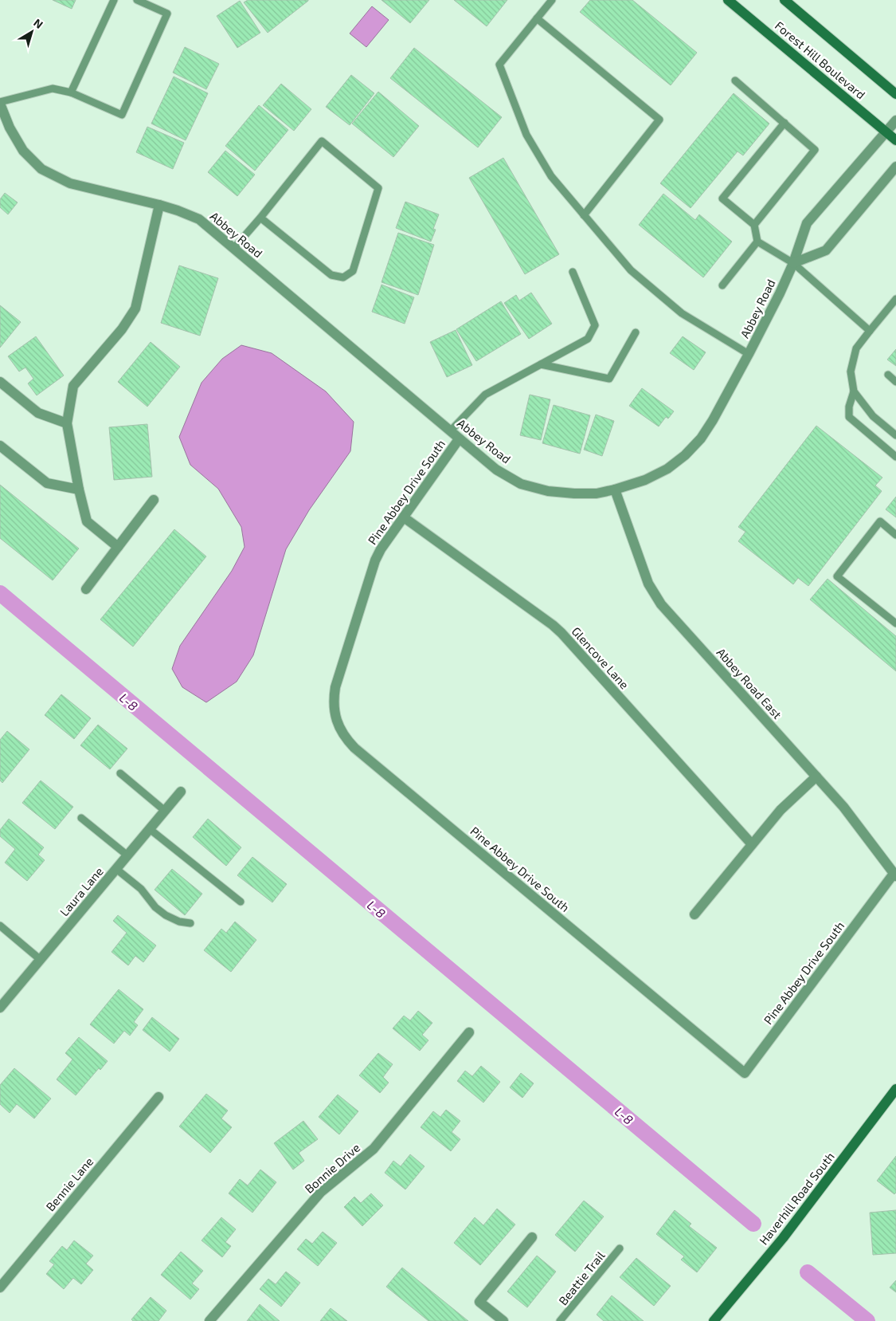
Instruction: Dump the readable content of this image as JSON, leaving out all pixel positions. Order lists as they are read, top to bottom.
{
  "streets": {
    "main road": ["Forest Hill Boulevard", "Haverhill Road South"],
    "street": [
      "Abbey Road",
      "Pine Abbey Drive South",
      "Glencove Lane",
      "Abbey Road East",
      "Laura Lane",
      "Bonnie Drive",
      "Bennie Lane"
    ],
    "lane": ["Beattie Trail"]
  },
  "crossings": [
    ["Forest Hill Boulevard", "Abbey Road"],
    ["Abbey Road", "Pine Abbey Drive South"],
    ["Abbey Road", "Abbey Road East"],
    ["Pine Abbey Drive South", "Glencove Lane"],
    ["Pine Abbey Drive South", "Abbey Road East"]
  ],
  "water": ["L-8"],
  "north": "top right"
}
